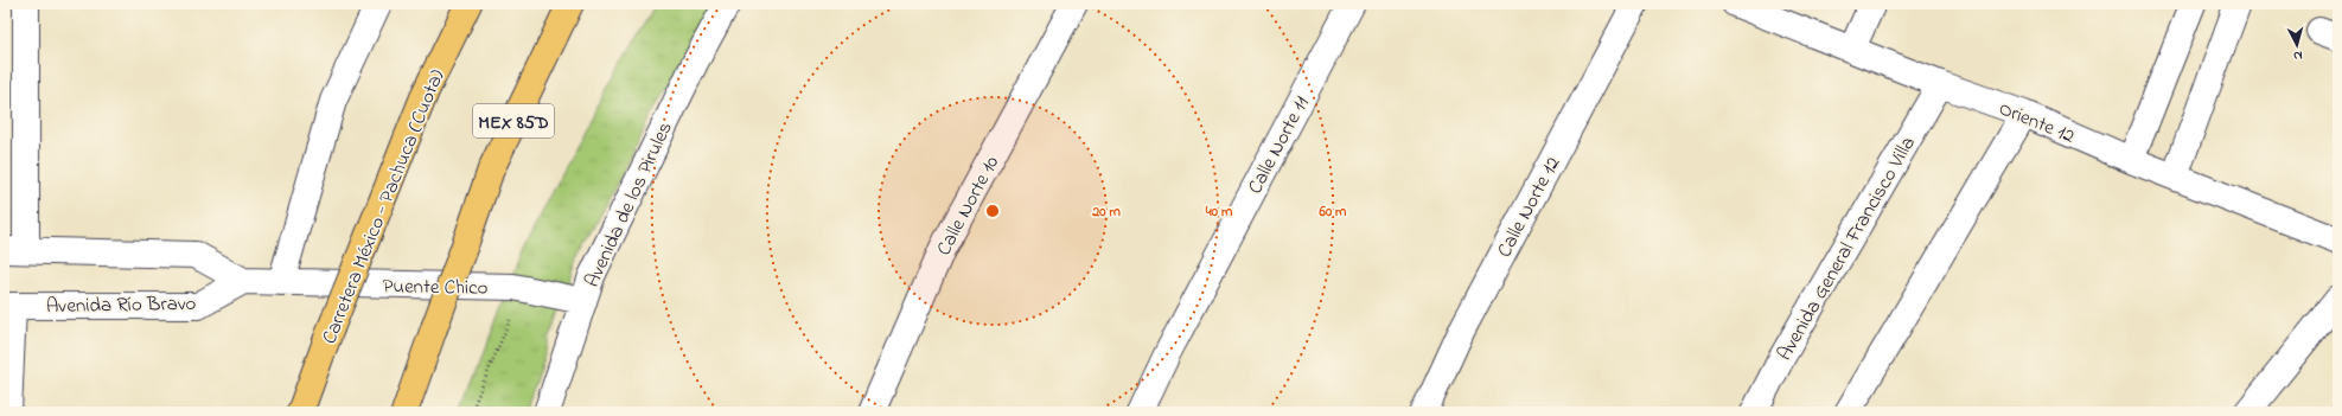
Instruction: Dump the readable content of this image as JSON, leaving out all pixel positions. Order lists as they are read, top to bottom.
{
  "streets": {
    "highway": ["MEX 85D", "Carretera México - Pachuca (Cuota)"],
    "street": [
      "Oriente 12",
      "Calle Norte 11",
      "Avenida de los Pirules",
      "Calle Norte 10",
      "Calle Norte 12",
      "Avenida General Francisco Villa",
      "Puente Chico",
      "Avenida Río Bravo"
    ]
  },
  "crossings": [
    ["Oriente 12", "Avenida General Francisco Villa"],
    ["Puente Chico", "Avenida Río Bravo"]
  ],
  "north": "bottom",
  "rings": ["20 m", "40 m", "60 m"]
}
